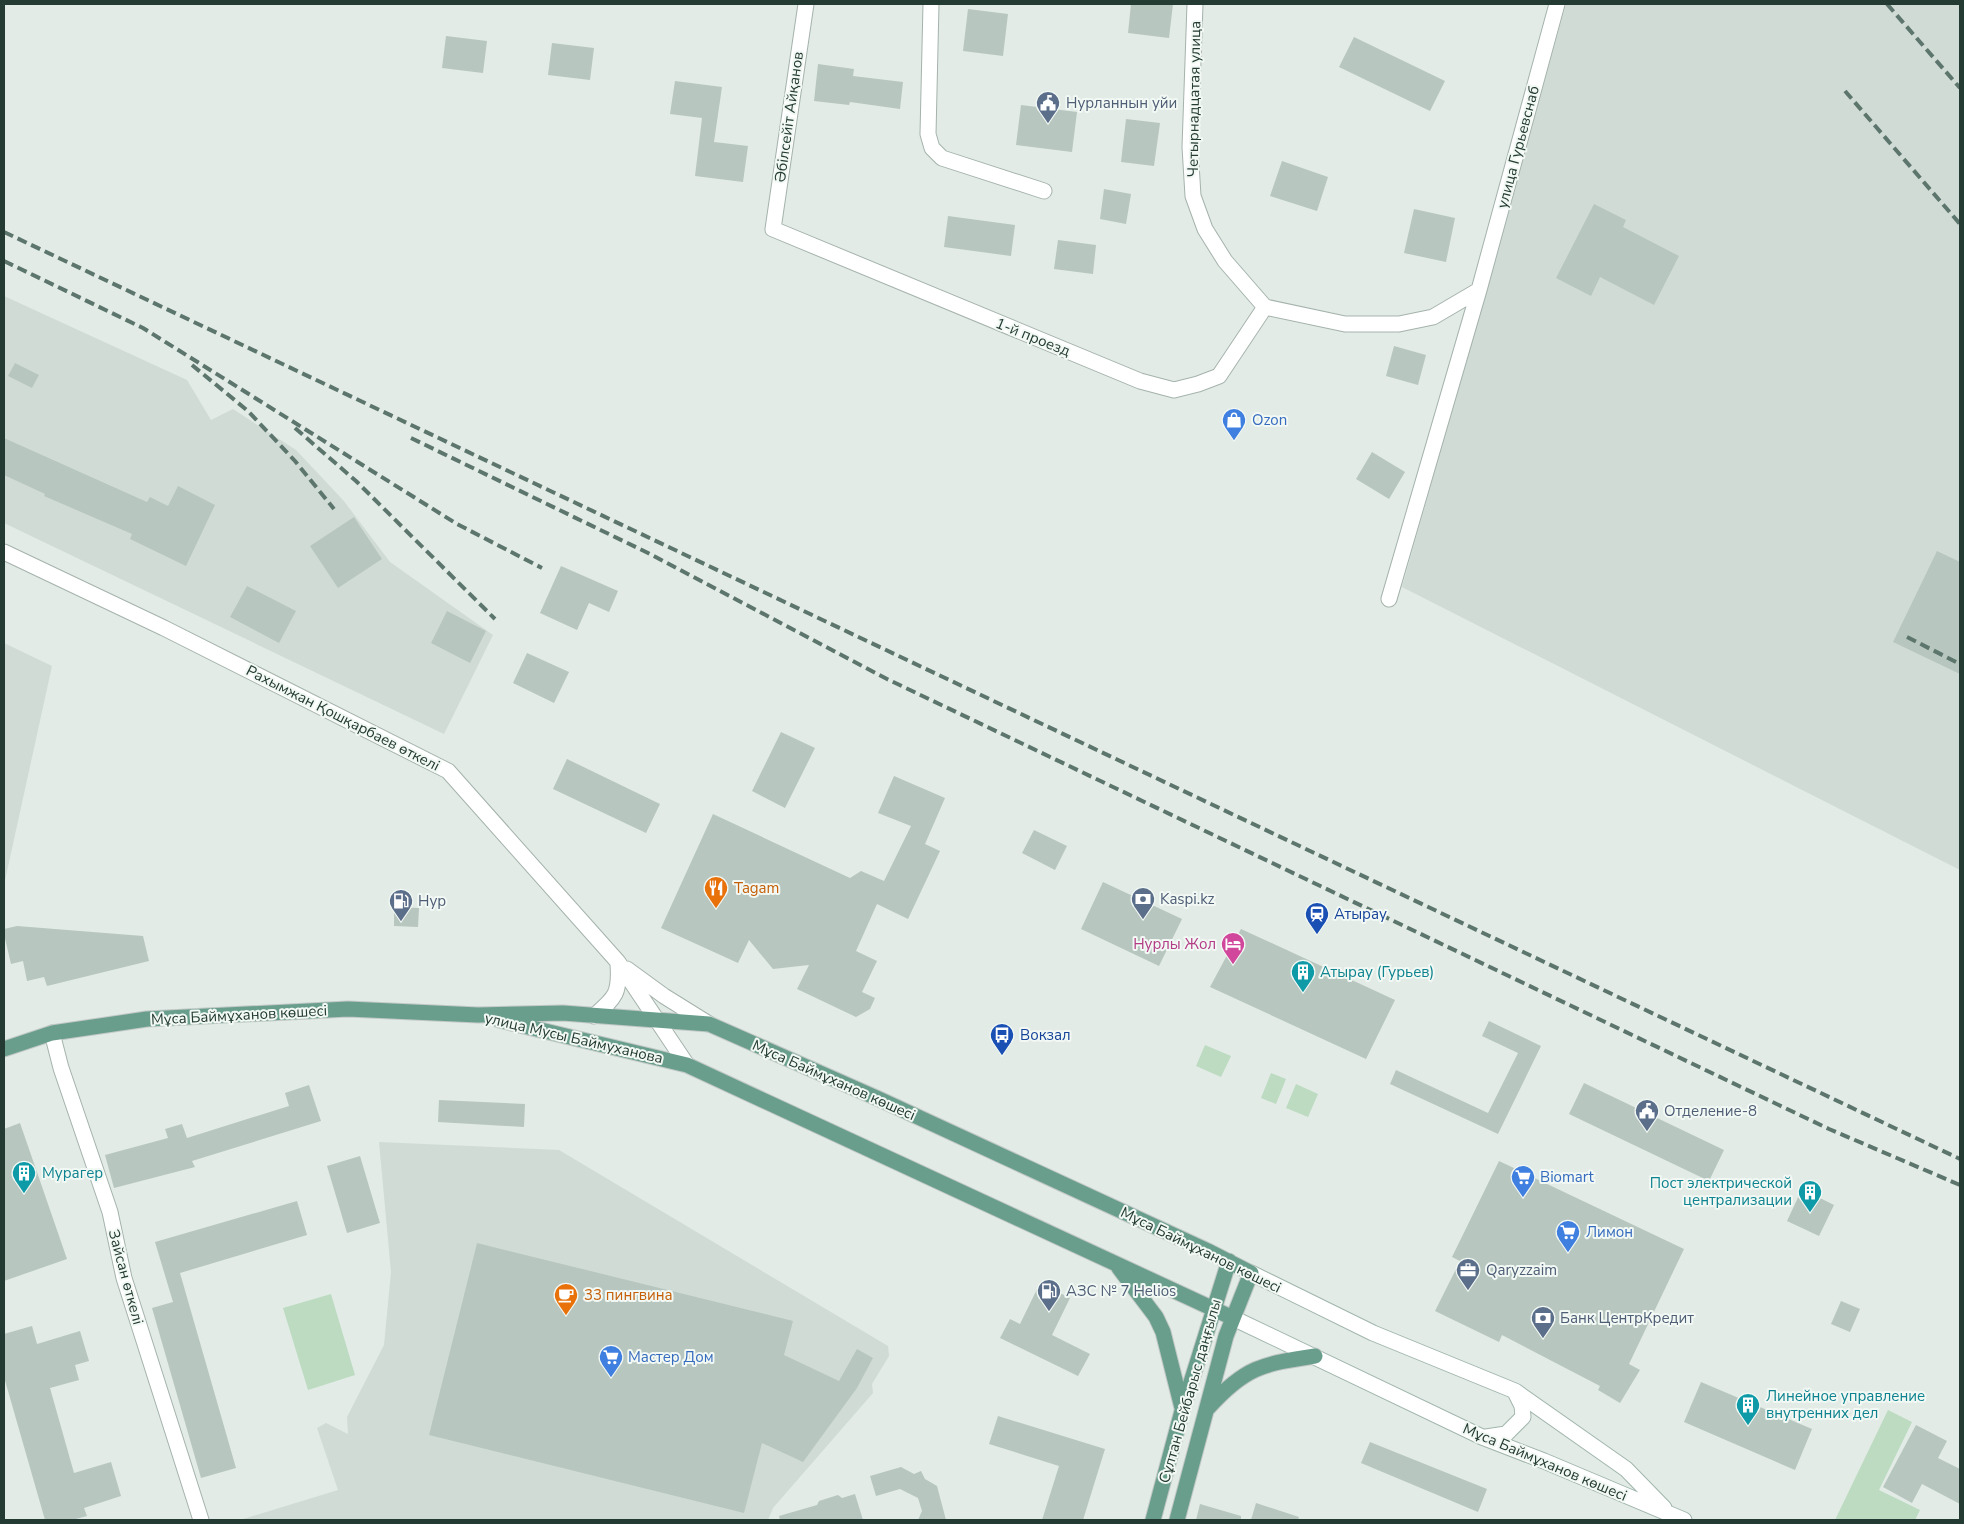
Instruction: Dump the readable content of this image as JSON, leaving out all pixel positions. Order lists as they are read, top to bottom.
{
  "streets": {
    "main road": ["Мұса Баймұханов көшесі", "улица Мусы Баймуханова", "Сұлтан Бейбарыс даңғылы"],
    "street": [
      "Четырнадцатая улица",
      "Әбілсейіт Айқанов",
      "улица Гурьевснаб",
      "1-й проезд",
      "Рахымжан Қошқарбаев өткелі",
      "Зайсан өткелі"
    ]
  },
  "crossings": [
    ["Четырнадцатая улица", "1-й проезд"],
    ["Әбілсейіт Айқанов", "1-й проезд"],
    ["Рахымжан Қошқарбаев өткелі", "Мұса Баймұханов көшесі"],
    ["Рахымжан Қошқарбаев өткелі", "улица Мусы Баймуханова"],
    ["Мұса Баймұханов көшесі", "улица Мусы Баймуханова"],
    ["Мұса Баймұханов көшесі", "Зайсан өткелі"],
    ["Мұса Баймұханов көшесі", "Сұлтан Бейбарыс даңғылы"]
  ],
  "places": {
    "public building": ["Нурланнын уйи", "Отделение-8"],
    "shop": ["Ozon"],
    "restaurant": ["Tagam"],
    "bank": ["Kaspi.kz", "Банк ЦентрКредит"],
    "fuel station": ["Нур", "АЗС № 7 Helios"],
    "station": ["Атырау"],
    "hotel": ["Нурлы Жол"],
    "building": [
      "Атырау (Гурьев)",
      "Мурагер",
      "Пост электрической централизации",
      "Линейное управление внутренних дел"
    ],
    "bus stop": ["Вокзал"],
    "supermarket": ["Biomart", "Лимон", "Мастер Дом"],
    "office": ["Qaryzzaim"],
    "cafe": ["33 пингвина"]
  }
}
